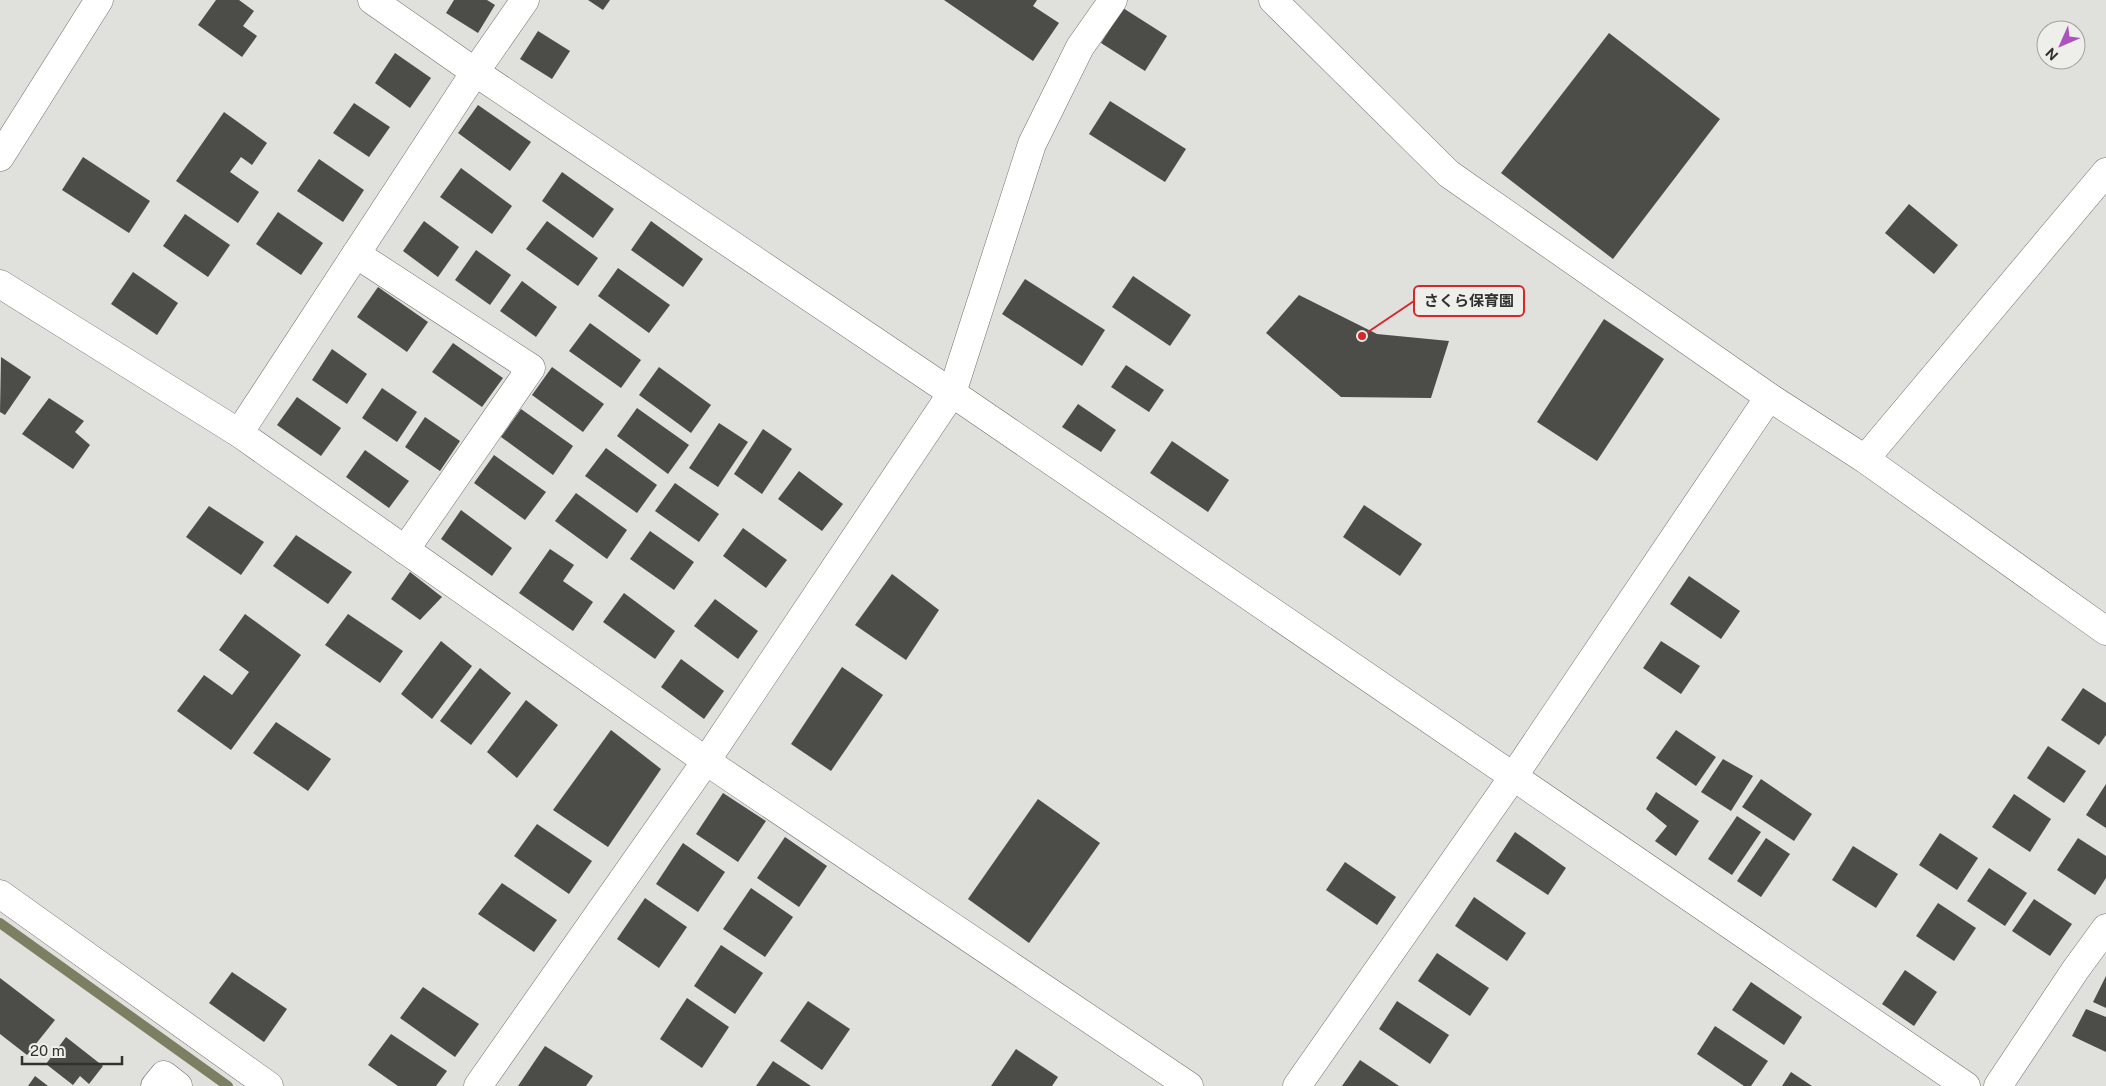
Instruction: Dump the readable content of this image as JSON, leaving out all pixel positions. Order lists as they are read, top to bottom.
{
  "places": ["さくら保育園"],
  "scale_bar": "20 m",
  "north": "bottom left"
}
